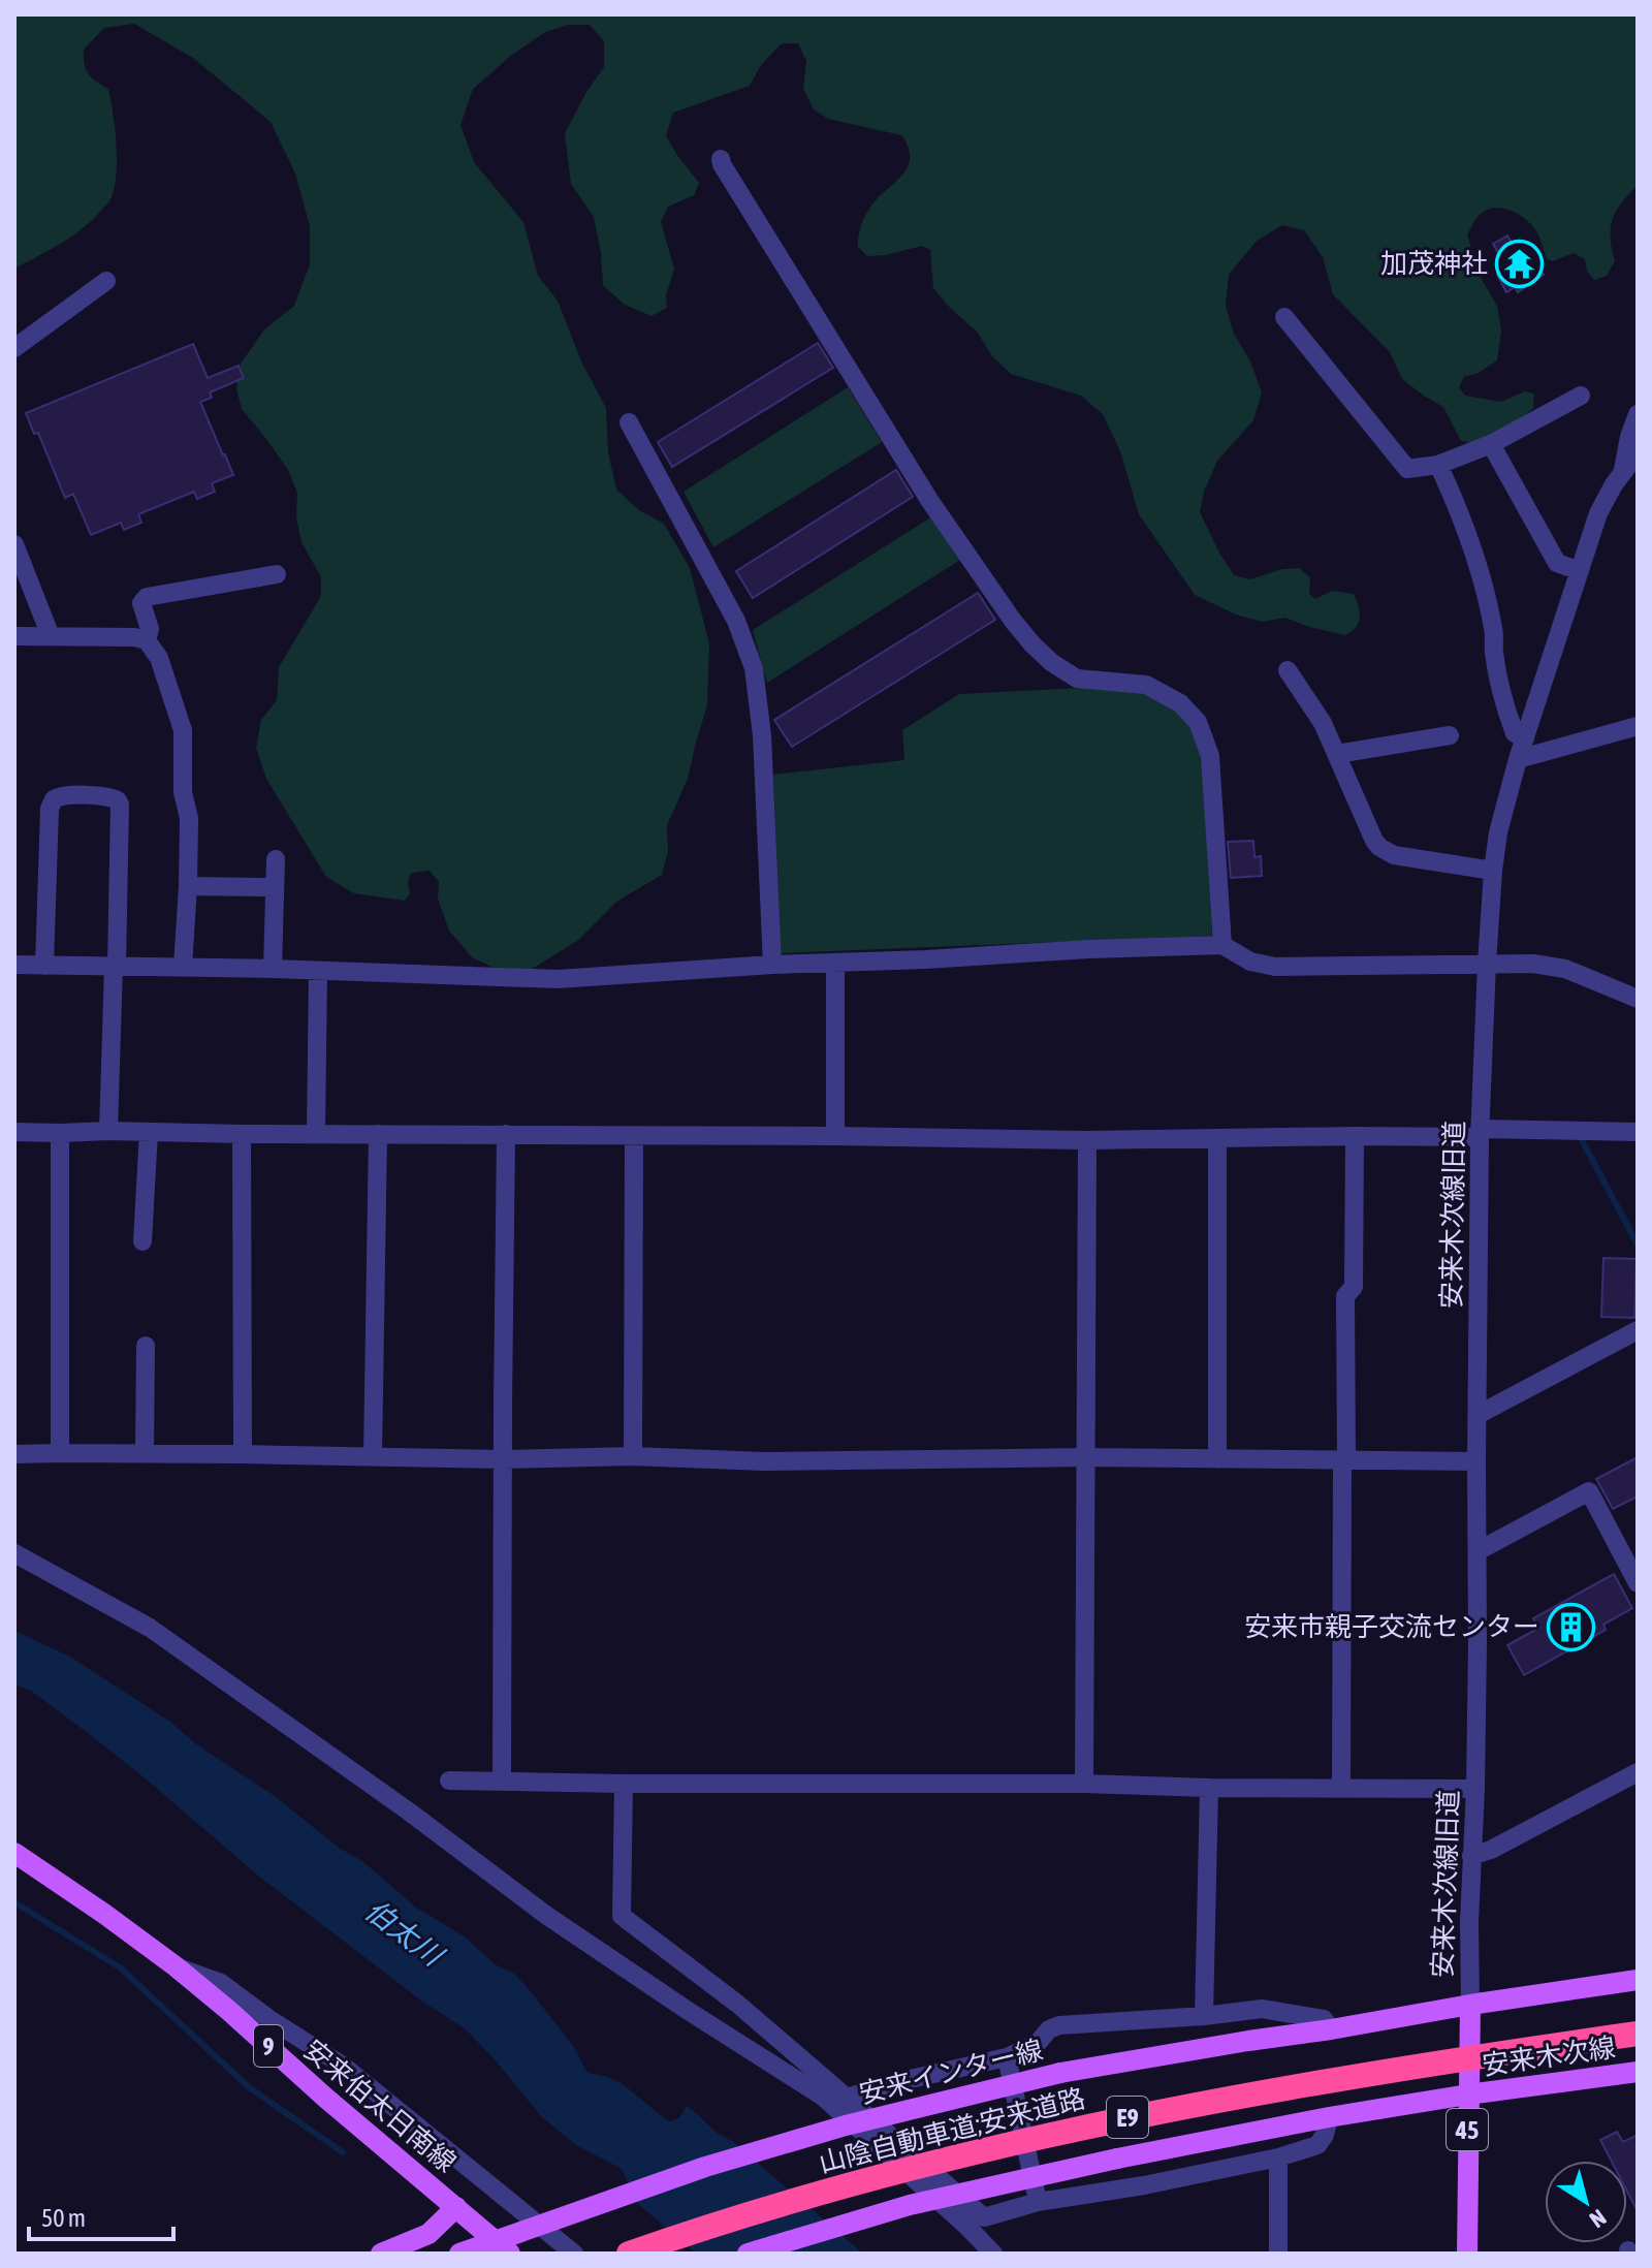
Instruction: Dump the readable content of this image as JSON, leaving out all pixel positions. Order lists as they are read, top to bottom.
{
  "streets": {
    "highway": ["E9", "山陰自動車道;安来道路"],
    "main road": [
      "9",
      "安来木次線",
      "安来インター線",
      "安来伯太日南線",
      "45"
    ],
    "street": ["安来木次線旧道"]
  },
  "crossings": [
    ["安来木次線旧道", "安来木次線"],
    ["安来木次線旧道", "安来インター線"],
    ["安来木次線", "安来インター線"]
  ],
  "water": ["伯太川"],
  "places": {
    "temple": ["加茂神社"],
    "building": ["安来市親子交流センター"]
  },
  "scale_bar": "50 m",
  "north": "bottom right"
}
